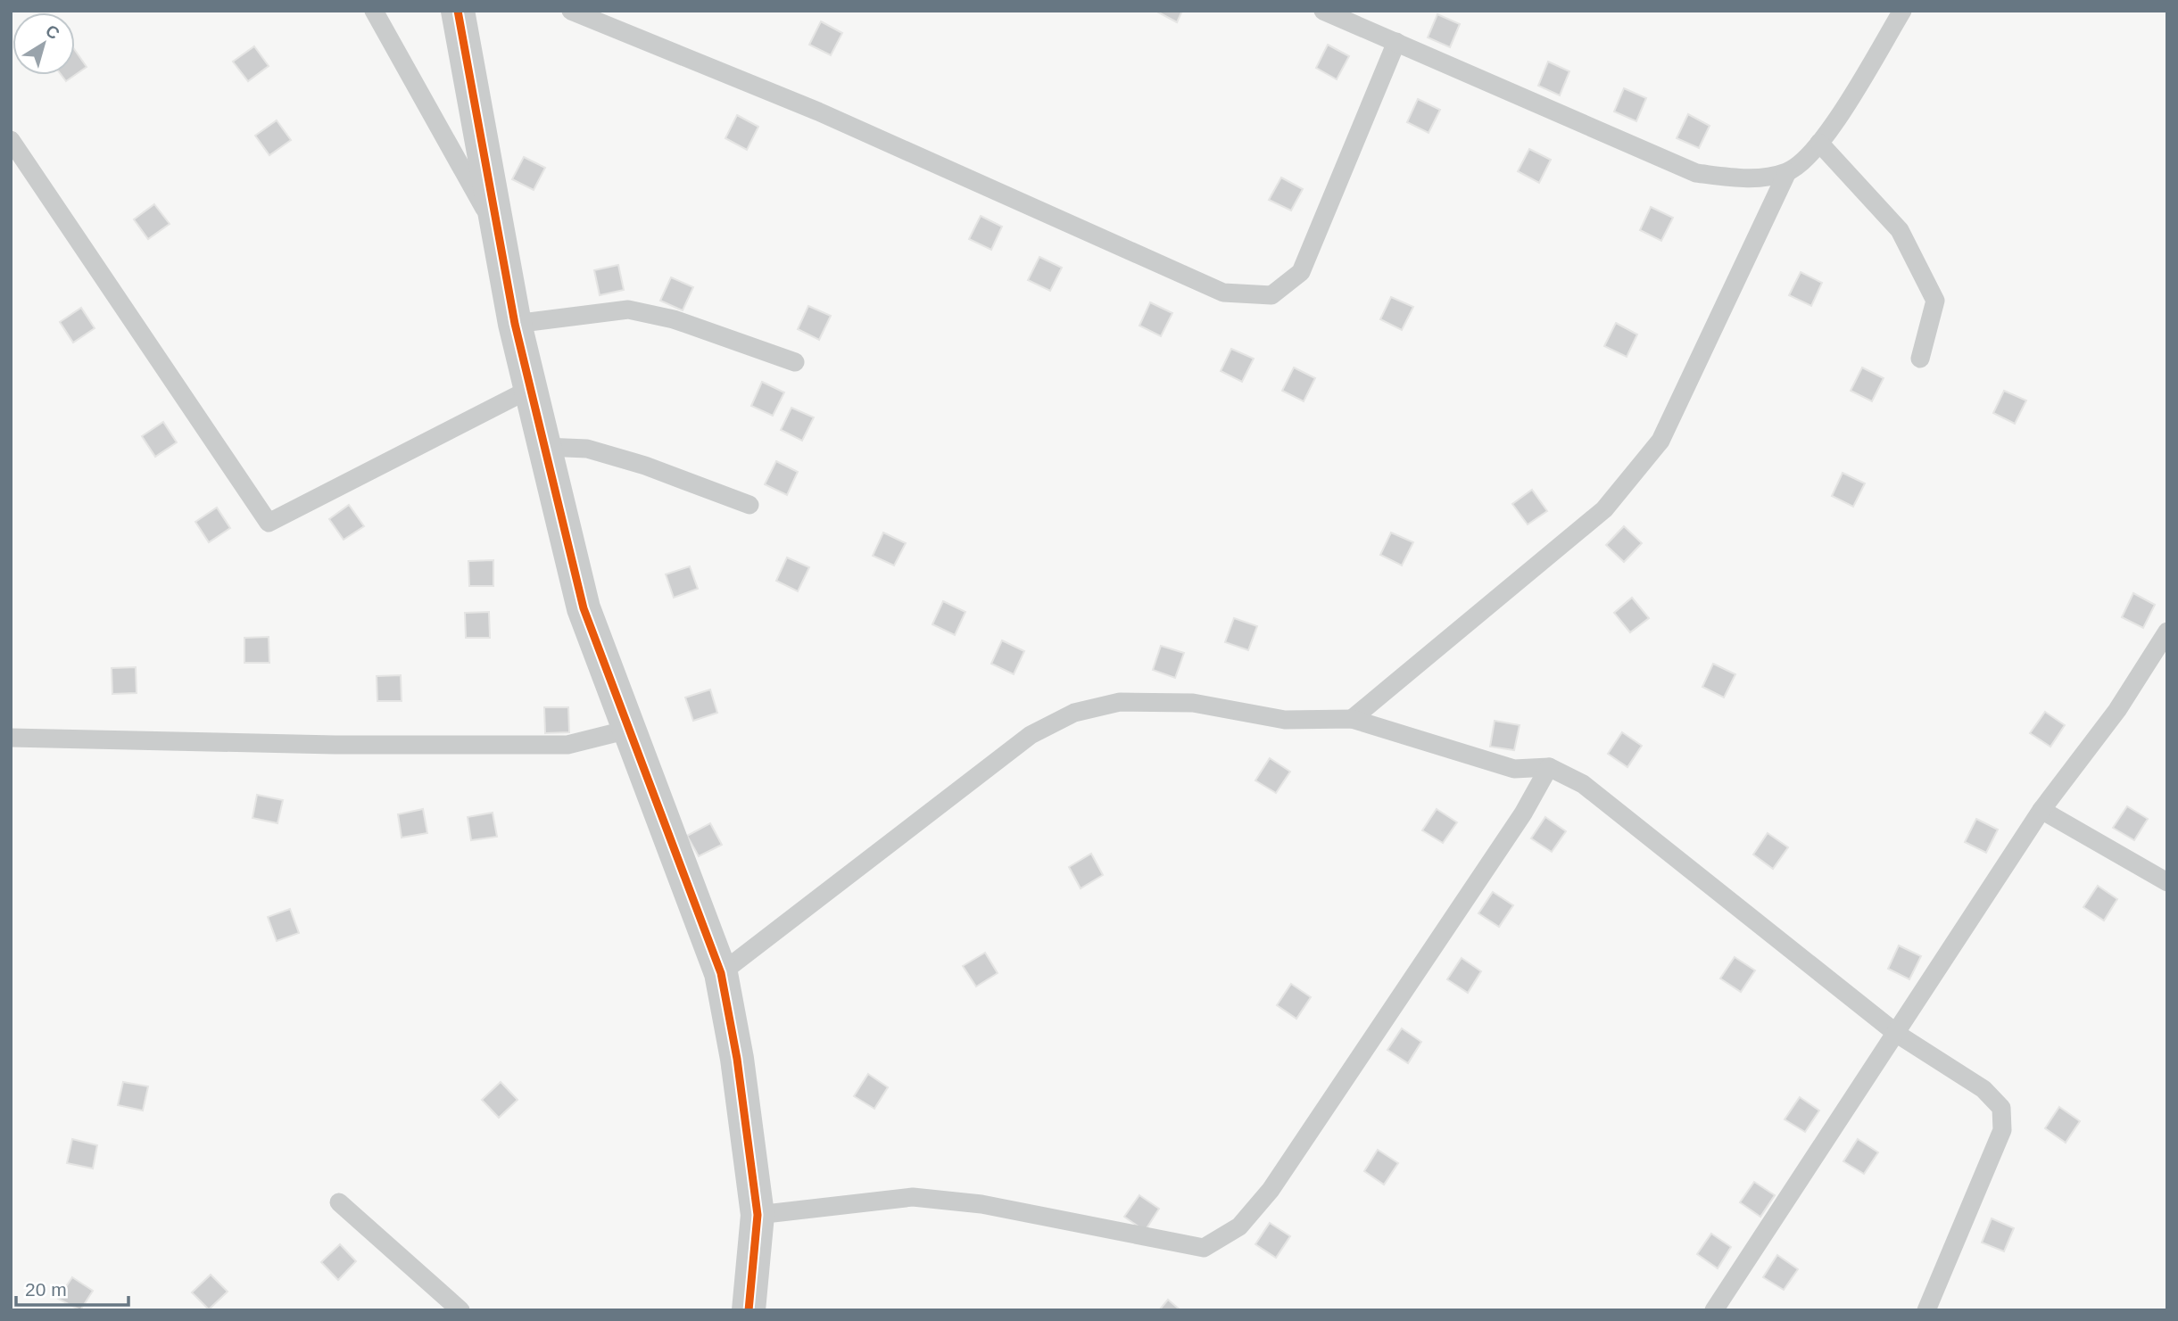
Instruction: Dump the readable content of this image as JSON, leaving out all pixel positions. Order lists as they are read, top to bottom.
{
  "scale_bar": "20 m",
  "north": "top right"
}
